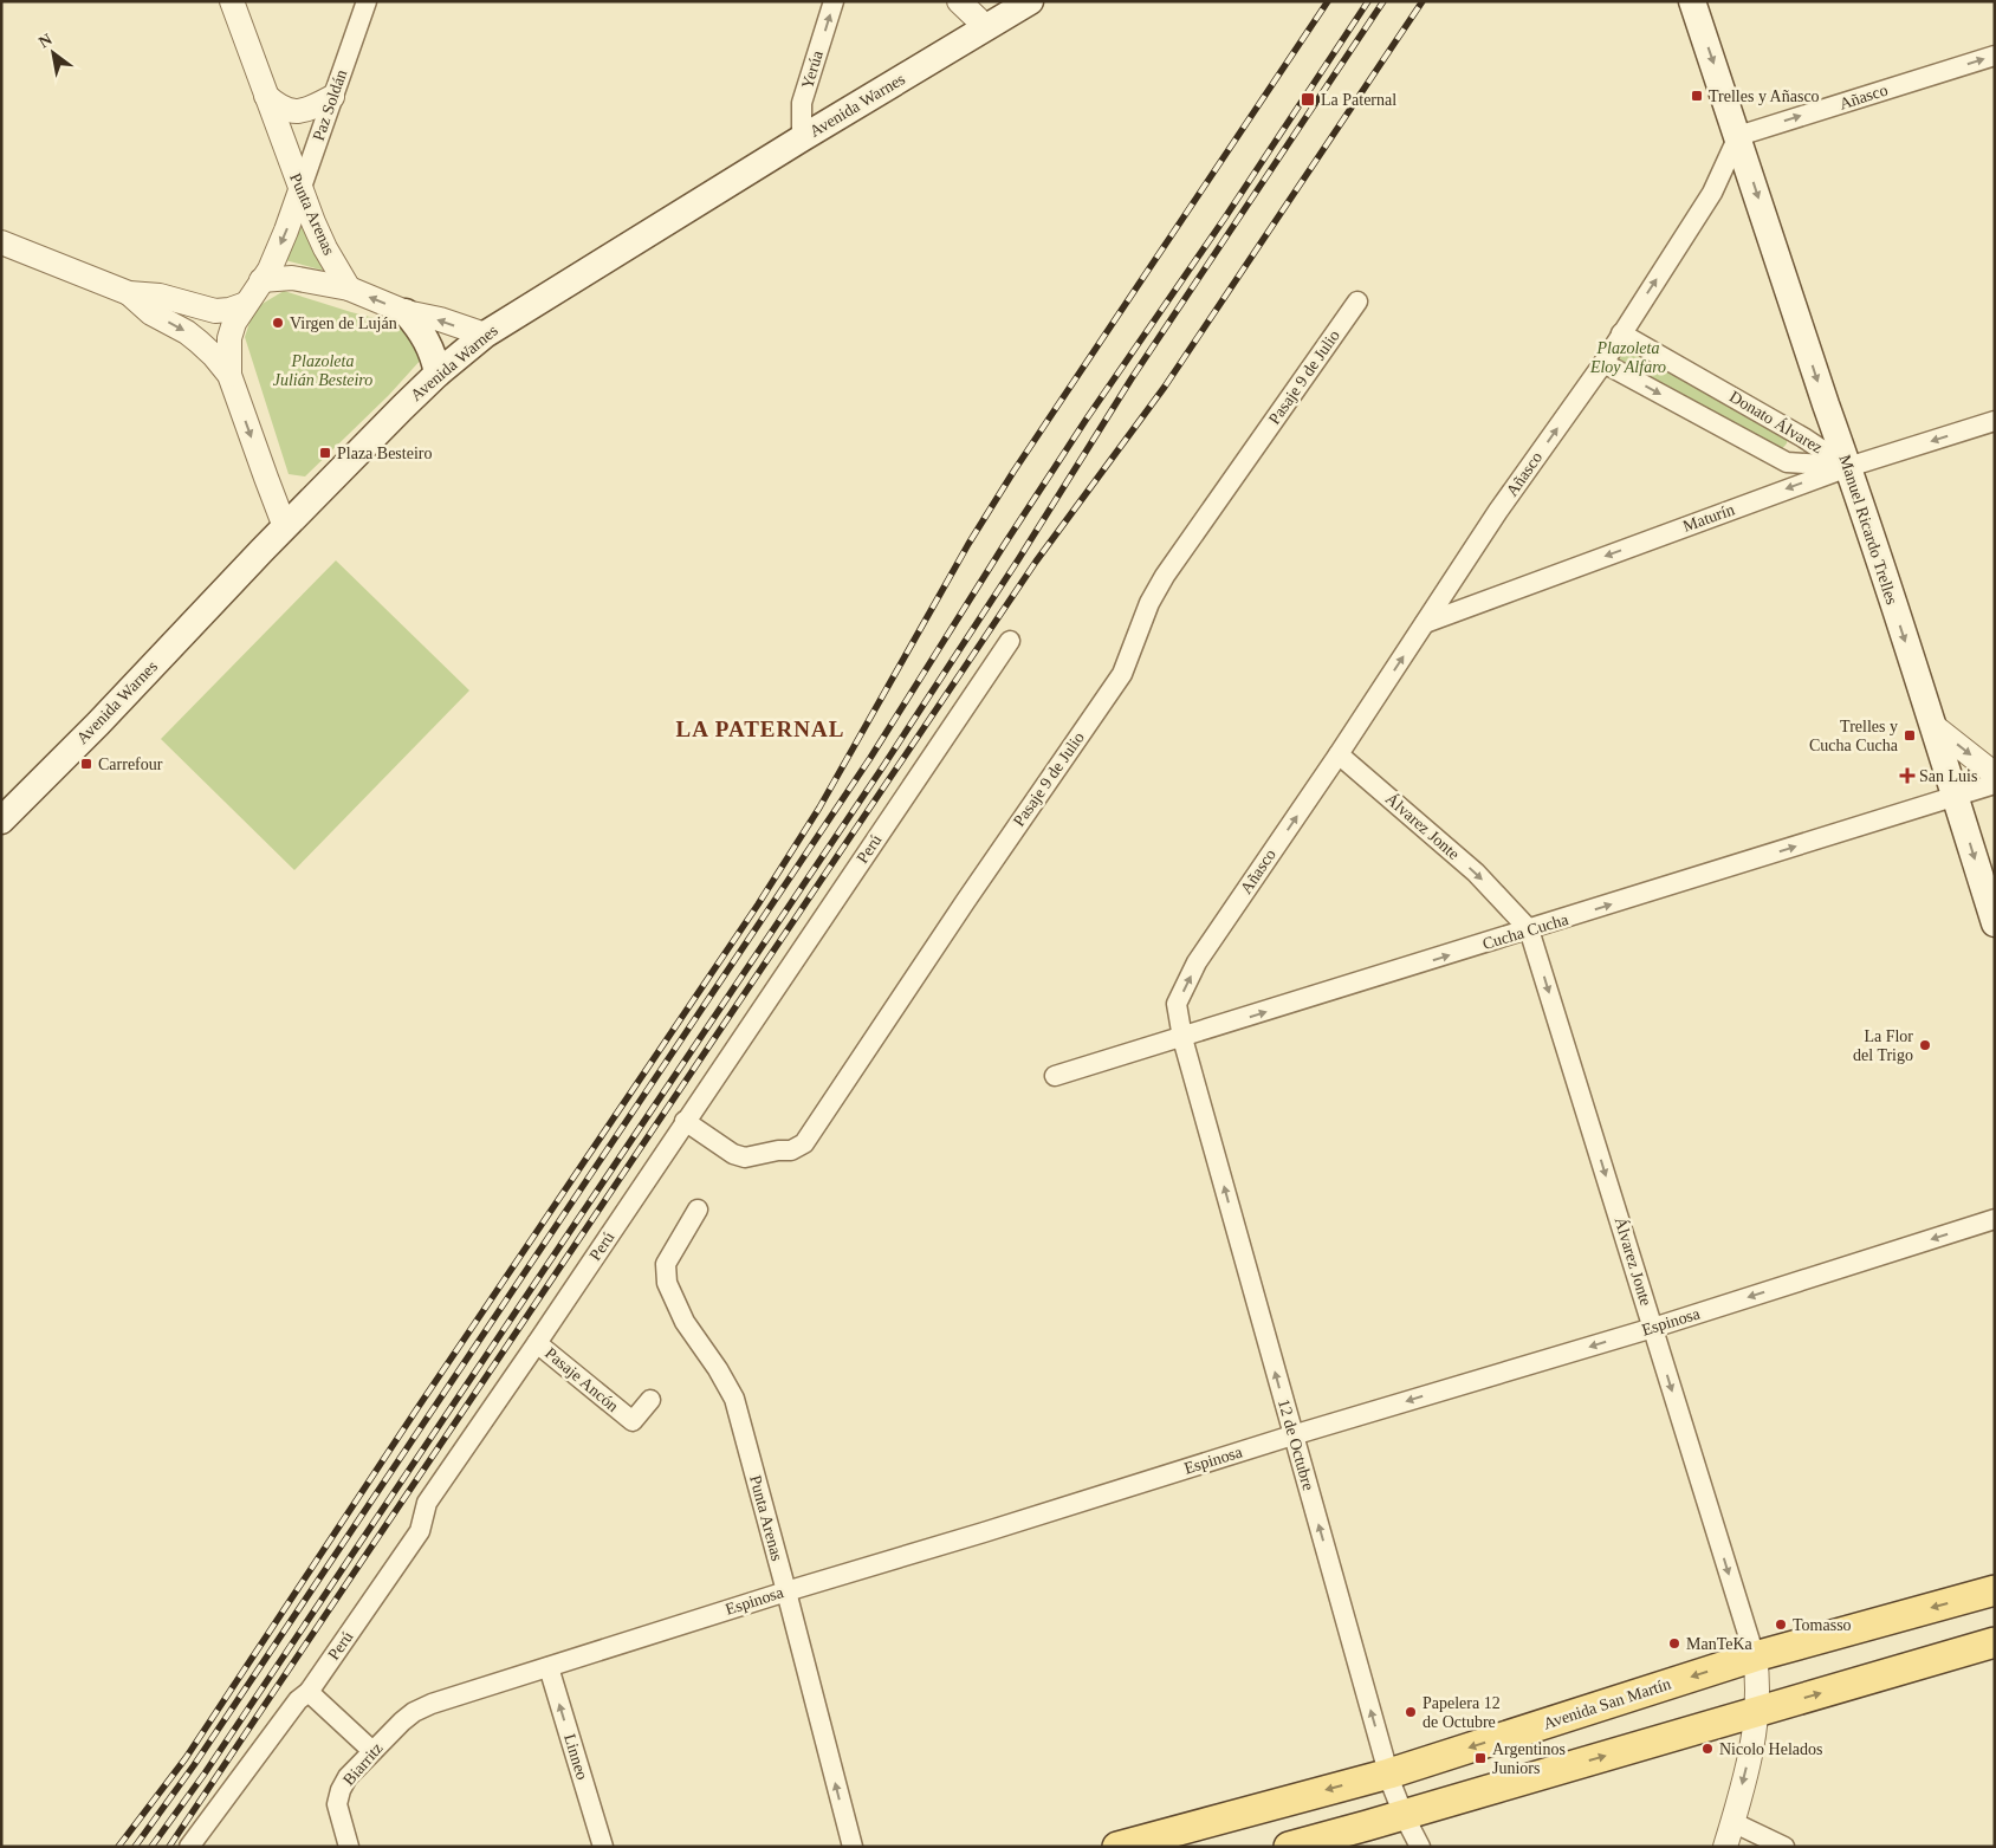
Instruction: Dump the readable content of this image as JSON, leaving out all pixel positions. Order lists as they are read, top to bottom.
{
  "streets": {
    "main road": ["Avenida Warnes", "Manuel Ricardo Trelles", "Avenida San Martín"],
    "street": [
      "Yerúa",
      "Añasco",
      "Paz Soldán",
      "Punta Arenas",
      "Pasaje 9 de Julio",
      "Donato Álvarez",
      "Maturín",
      "Álvarez Jonte",
      "Perú",
      "Cucha Cucha",
      "Espinosa",
      "Pasaje Ancón",
      "12 de Octubre",
      "Linneo",
      "Biarritz"
    ]
  },
  "crossings": [
    ["Yerúa", "Avenida Warnes"],
    ["Añasco", "Donato Álvarez"],
    ["Añasco", "Maturín"],
    ["Añasco", "Manuel Ricardo Trelles"],
    ["Añasco", "Álvarez Jonte"],
    ["Añasco", "Cucha Cucha"],
    ["Añasco", "12 de Octubre"],
    ["Paz Soldán", "Punta Arenas"],
    ["Punta Arenas", "Espinosa"],
    ["Pasaje 9 de Julio", "Perú"],
    ["Donato Álvarez", "Maturín"],
    ["Donato Álvarez", "Manuel Ricardo Trelles"],
    ["Maturín", "Manuel Ricardo Trelles"],
    ["Manuel Ricardo Trelles", "Cucha Cucha"],
    ["Álvarez Jonte", "Cucha Cucha"],
    ["Álvarez Jonte", "Espinosa"],
    ["Álvarez Jonte", "Avenida San Martín"],
    ["Perú", "Pasaje Ancón"],
    ["Cucha Cucha", "12 de Octubre"],
    ["Espinosa", "12 de Octubre"],
    ["Espinosa", "Linneo"],
    ["Espinosa", "Biarritz"],
    ["12 de Octubre", "Avenida San Martín"]
  ],
  "one_way": [
    "Yerúa",
    "Añasco",
    "Maturín",
    "Manuel Ricardo Trelles",
    "Álvarez Jonte",
    "Cucha Cucha",
    "Espinosa",
    "12 de Octubre",
    "Linneo"
  ],
  "districts": ["LA PATERNAL"],
  "parks": ["Plazoleta Eloy Alfaro", "Plazoleta Julián Besteiro"],
  "places": {
    "transit": [
      "Trelles y Añasco",
      "La Paternal",
      "Plaza Besteiro",
      "Trelles y Cucha Cucha",
      "Carrefour",
      "Argentinos Juniors"
    ],
    "other": [
      "Virgen de Luján",
      "La Flor del Trigo",
      "Tomasso",
      "ManTeKa",
      "Papelera 12 de Octubre",
      "Nicolo Helados"
    ],
    "health": ["San Luis"]
  },
  "north": "top left"
}
